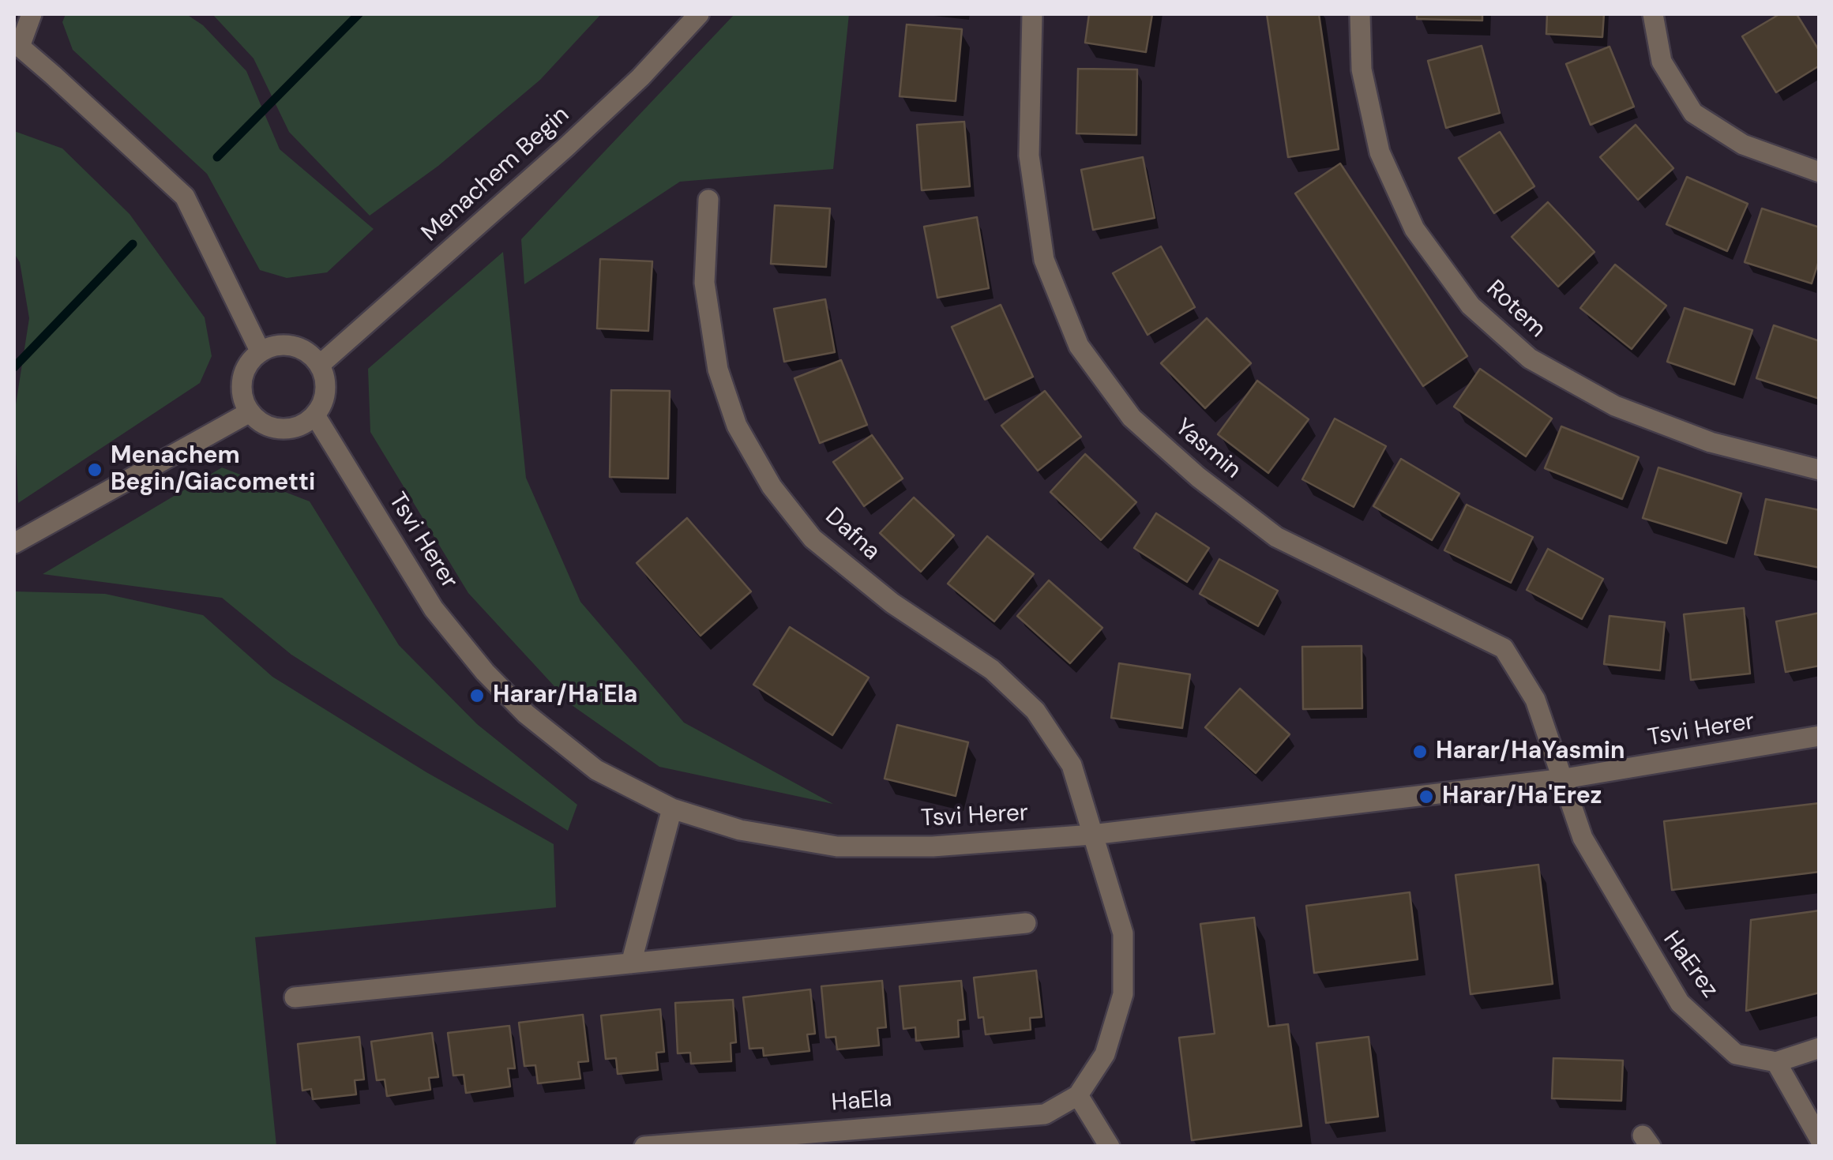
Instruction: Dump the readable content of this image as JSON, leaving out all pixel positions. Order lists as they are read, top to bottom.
{
  "streets": {
    "street": [
      "Menachem Begin",
      "Rotem",
      "Yasmin",
      "Dafna",
      "Tsvi Herer",
      "HaErez",
      "HaEla"
    ]
  },
  "crossings": [
    ["Menachem Begin", "Tsvi Herer"],
    ["Yasmin", "Tsvi Herer"],
    ["Yasmin", "HaErez"],
    ["Dafna", "Tsvi Herer"],
    ["Dafna", "HaEla"],
    ["Tsvi Herer", "HaErez"],
    ["Tsvi Herer", "HaEla"]
  ],
  "places": [
    "Menachem Begin/Giacometti",
    "Harar/Ha'Ela",
    "Harar/HaYasmin",
    "Harar/Ha'Erez"
  ]
}
